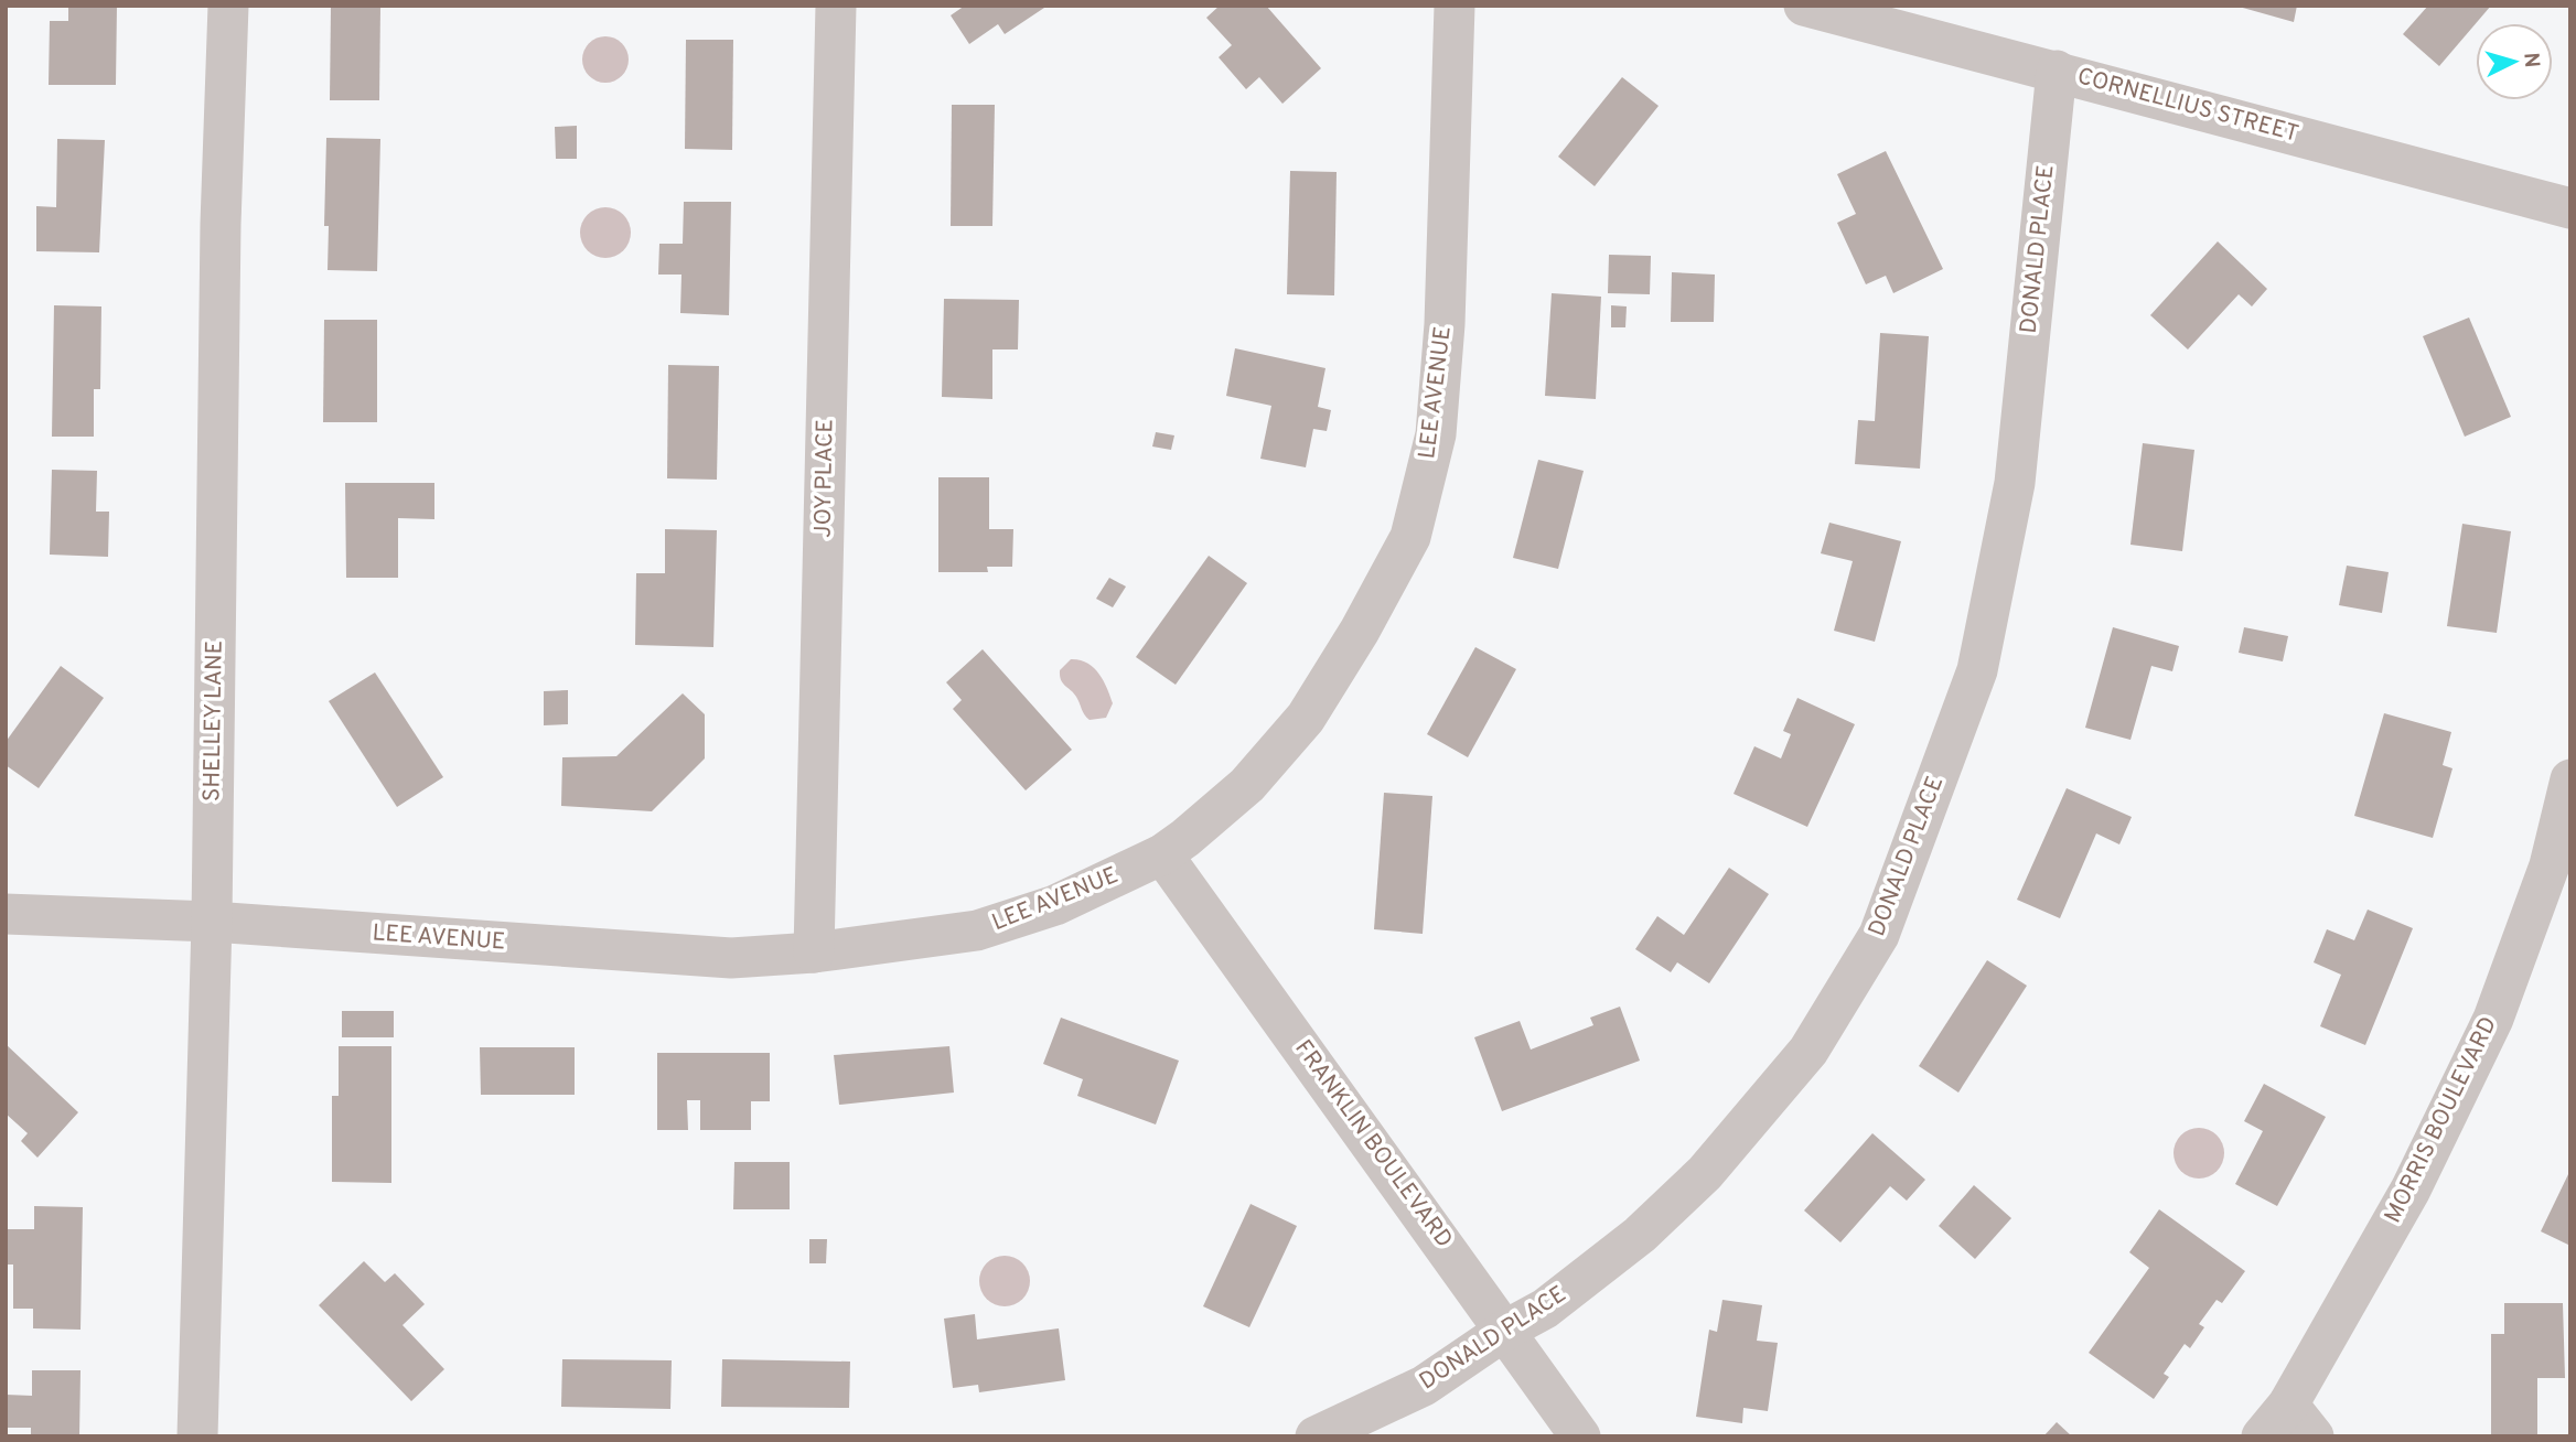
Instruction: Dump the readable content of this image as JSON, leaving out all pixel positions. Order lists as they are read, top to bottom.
{
  "streets": {
    "street": [
      "CORNELLIUS STREET",
      "DONALD PLACE",
      "LEE AVENUE",
      "JOY PLACE",
      "SHELLEY LANE",
      "MORRIS BOULEVARD",
      "FRANKLIN BOULEVARD"
    ]
  },
  "crossings": [
    ["CORNELLIUS STREET", "DONALD PLACE"],
    ["DONALD PLACE", "FRANKLIN BOULEVARD"],
    ["LEE AVENUE", "JOY PLACE"],
    ["LEE AVENUE", "SHELLEY LANE"],
    ["LEE AVENUE", "FRANKLIN BOULEVARD"]
  ],
  "north": "right"
}
